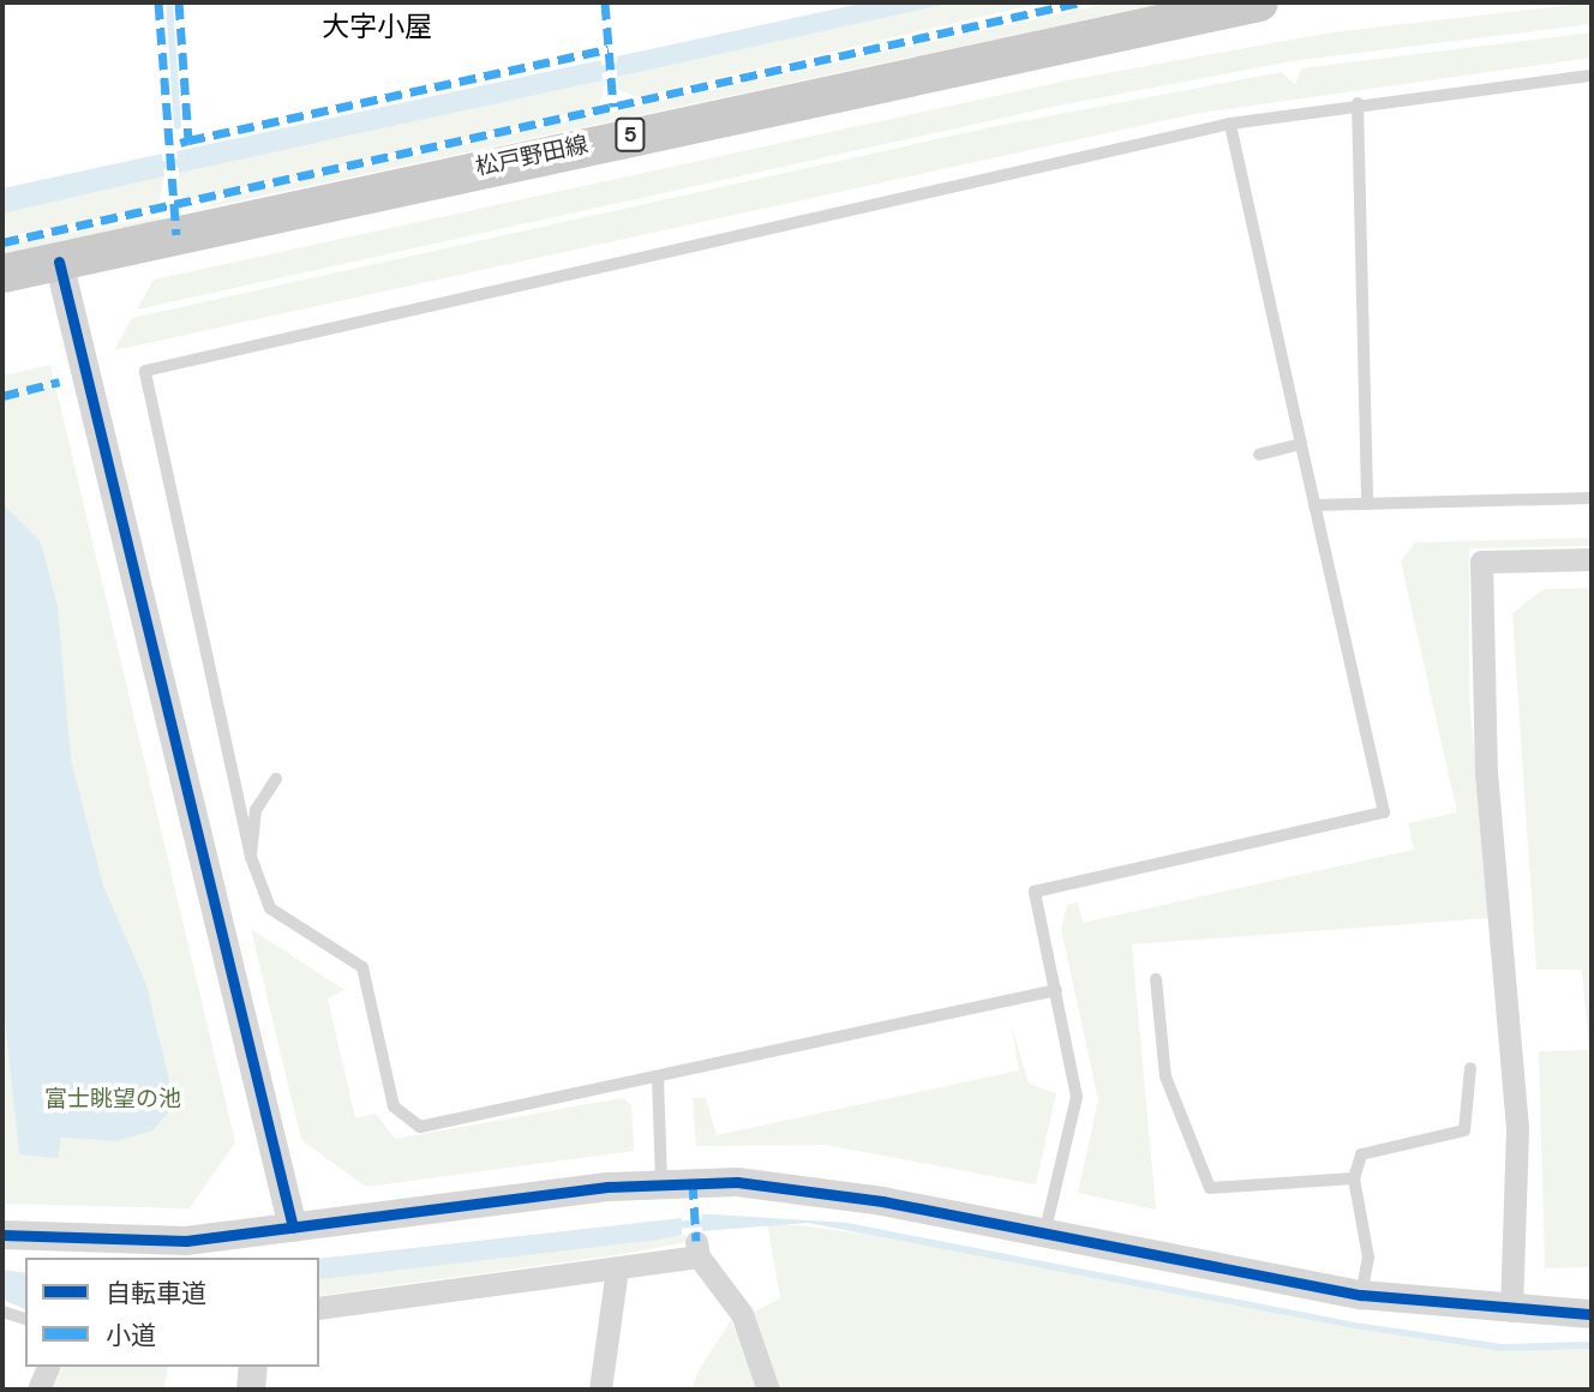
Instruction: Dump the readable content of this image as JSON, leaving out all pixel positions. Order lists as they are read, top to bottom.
{
  "streets": {
    "main road": ["5", "松戸野田線"]
  },
  "districts": ["大字小屋"],
  "parks": ["富士眺望の池"],
  "legend": ["自転車道", "小道"]
}
